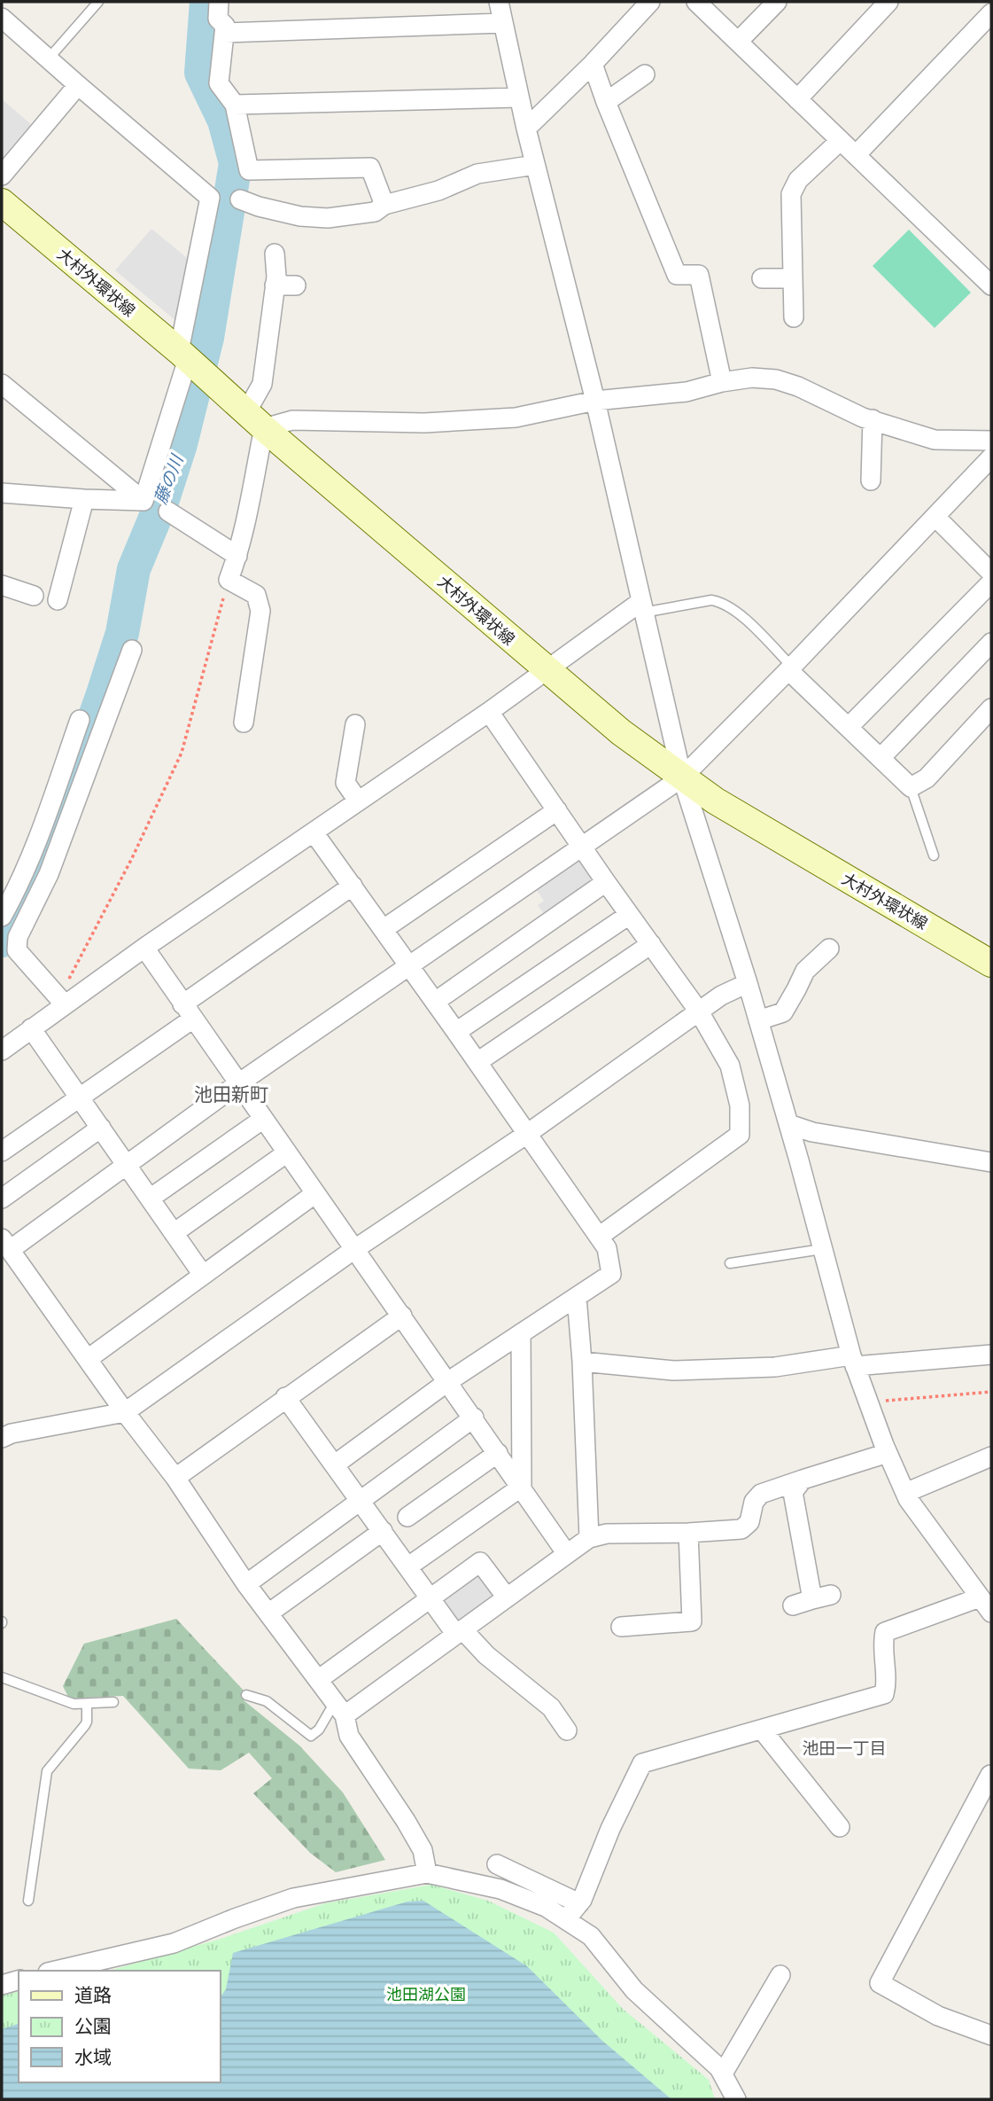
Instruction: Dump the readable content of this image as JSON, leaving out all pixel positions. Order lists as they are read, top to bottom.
{
  "streets": {
    "main road": ["大村外環状線"]
  },
  "districts": ["池田新町", "池田一丁目"],
  "water": ["藤の川"],
  "parks": ["池田湖公園"],
  "legend": ["道路", "公園", "水域"]
}
